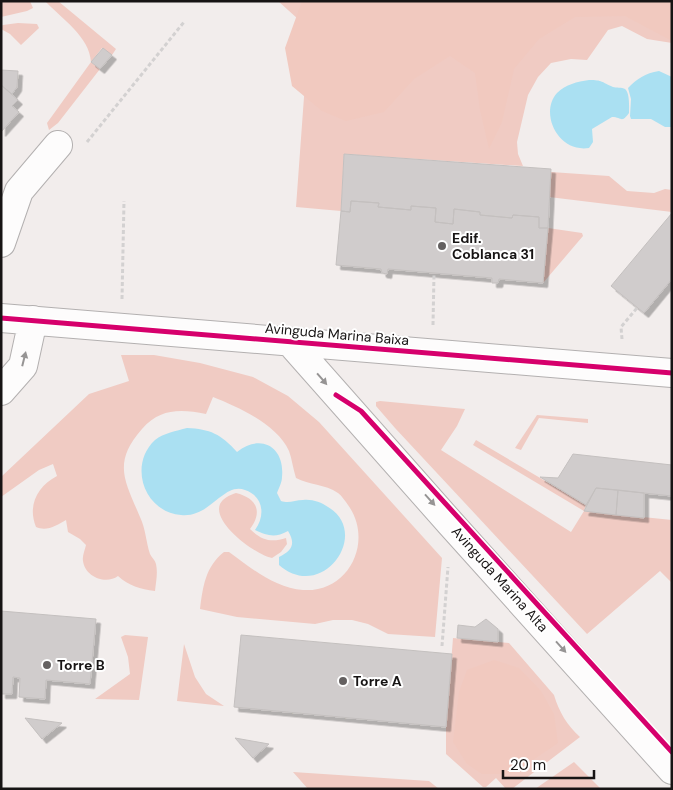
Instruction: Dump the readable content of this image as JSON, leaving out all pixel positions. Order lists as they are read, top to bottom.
{
  "streets": {
    "street": ["Avinguda Marina Baixa", "Avinguda Marina Alta"]
  },
  "crossings": [
    ["Avinguda Marina Baixa", "Avinguda Marina Alta"]
  ],
  "one_way": ["Avinguda Marina Alta"],
  "places": ["Edif. Coblanca 31", "Torre B", "Torre A"],
  "scale_bar": "20 m"
}
